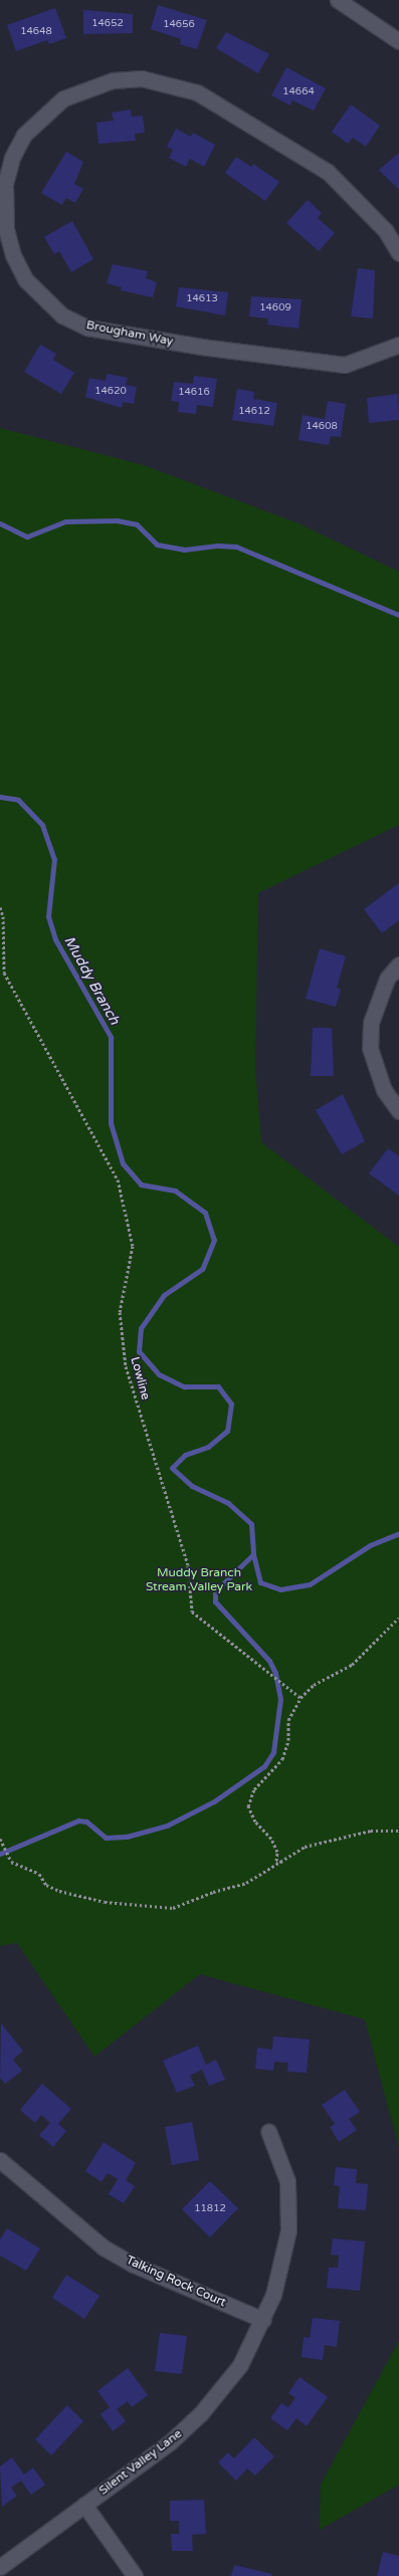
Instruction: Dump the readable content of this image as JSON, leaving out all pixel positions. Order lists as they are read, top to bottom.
{
  "streets": {
    "street": ["Brougham Way", "Talking Rock Court", "Silent Valley Lane"],
    "path": ["Lowline"]
  },
  "crossings": [
    ["Talking Rock Court", "Silent Valley Lane"]
  ],
  "water": ["Muddy Branch"],
  "parks": ["Muddy Branch Stream Valley Park"],
  "house_numbers": [
    "14652",
    "14656",
    "14648",
    "14664",
    "14613",
    "14609",
    "14620",
    "14616",
    "14612",
    "14608",
    "11812"
  ]
}
